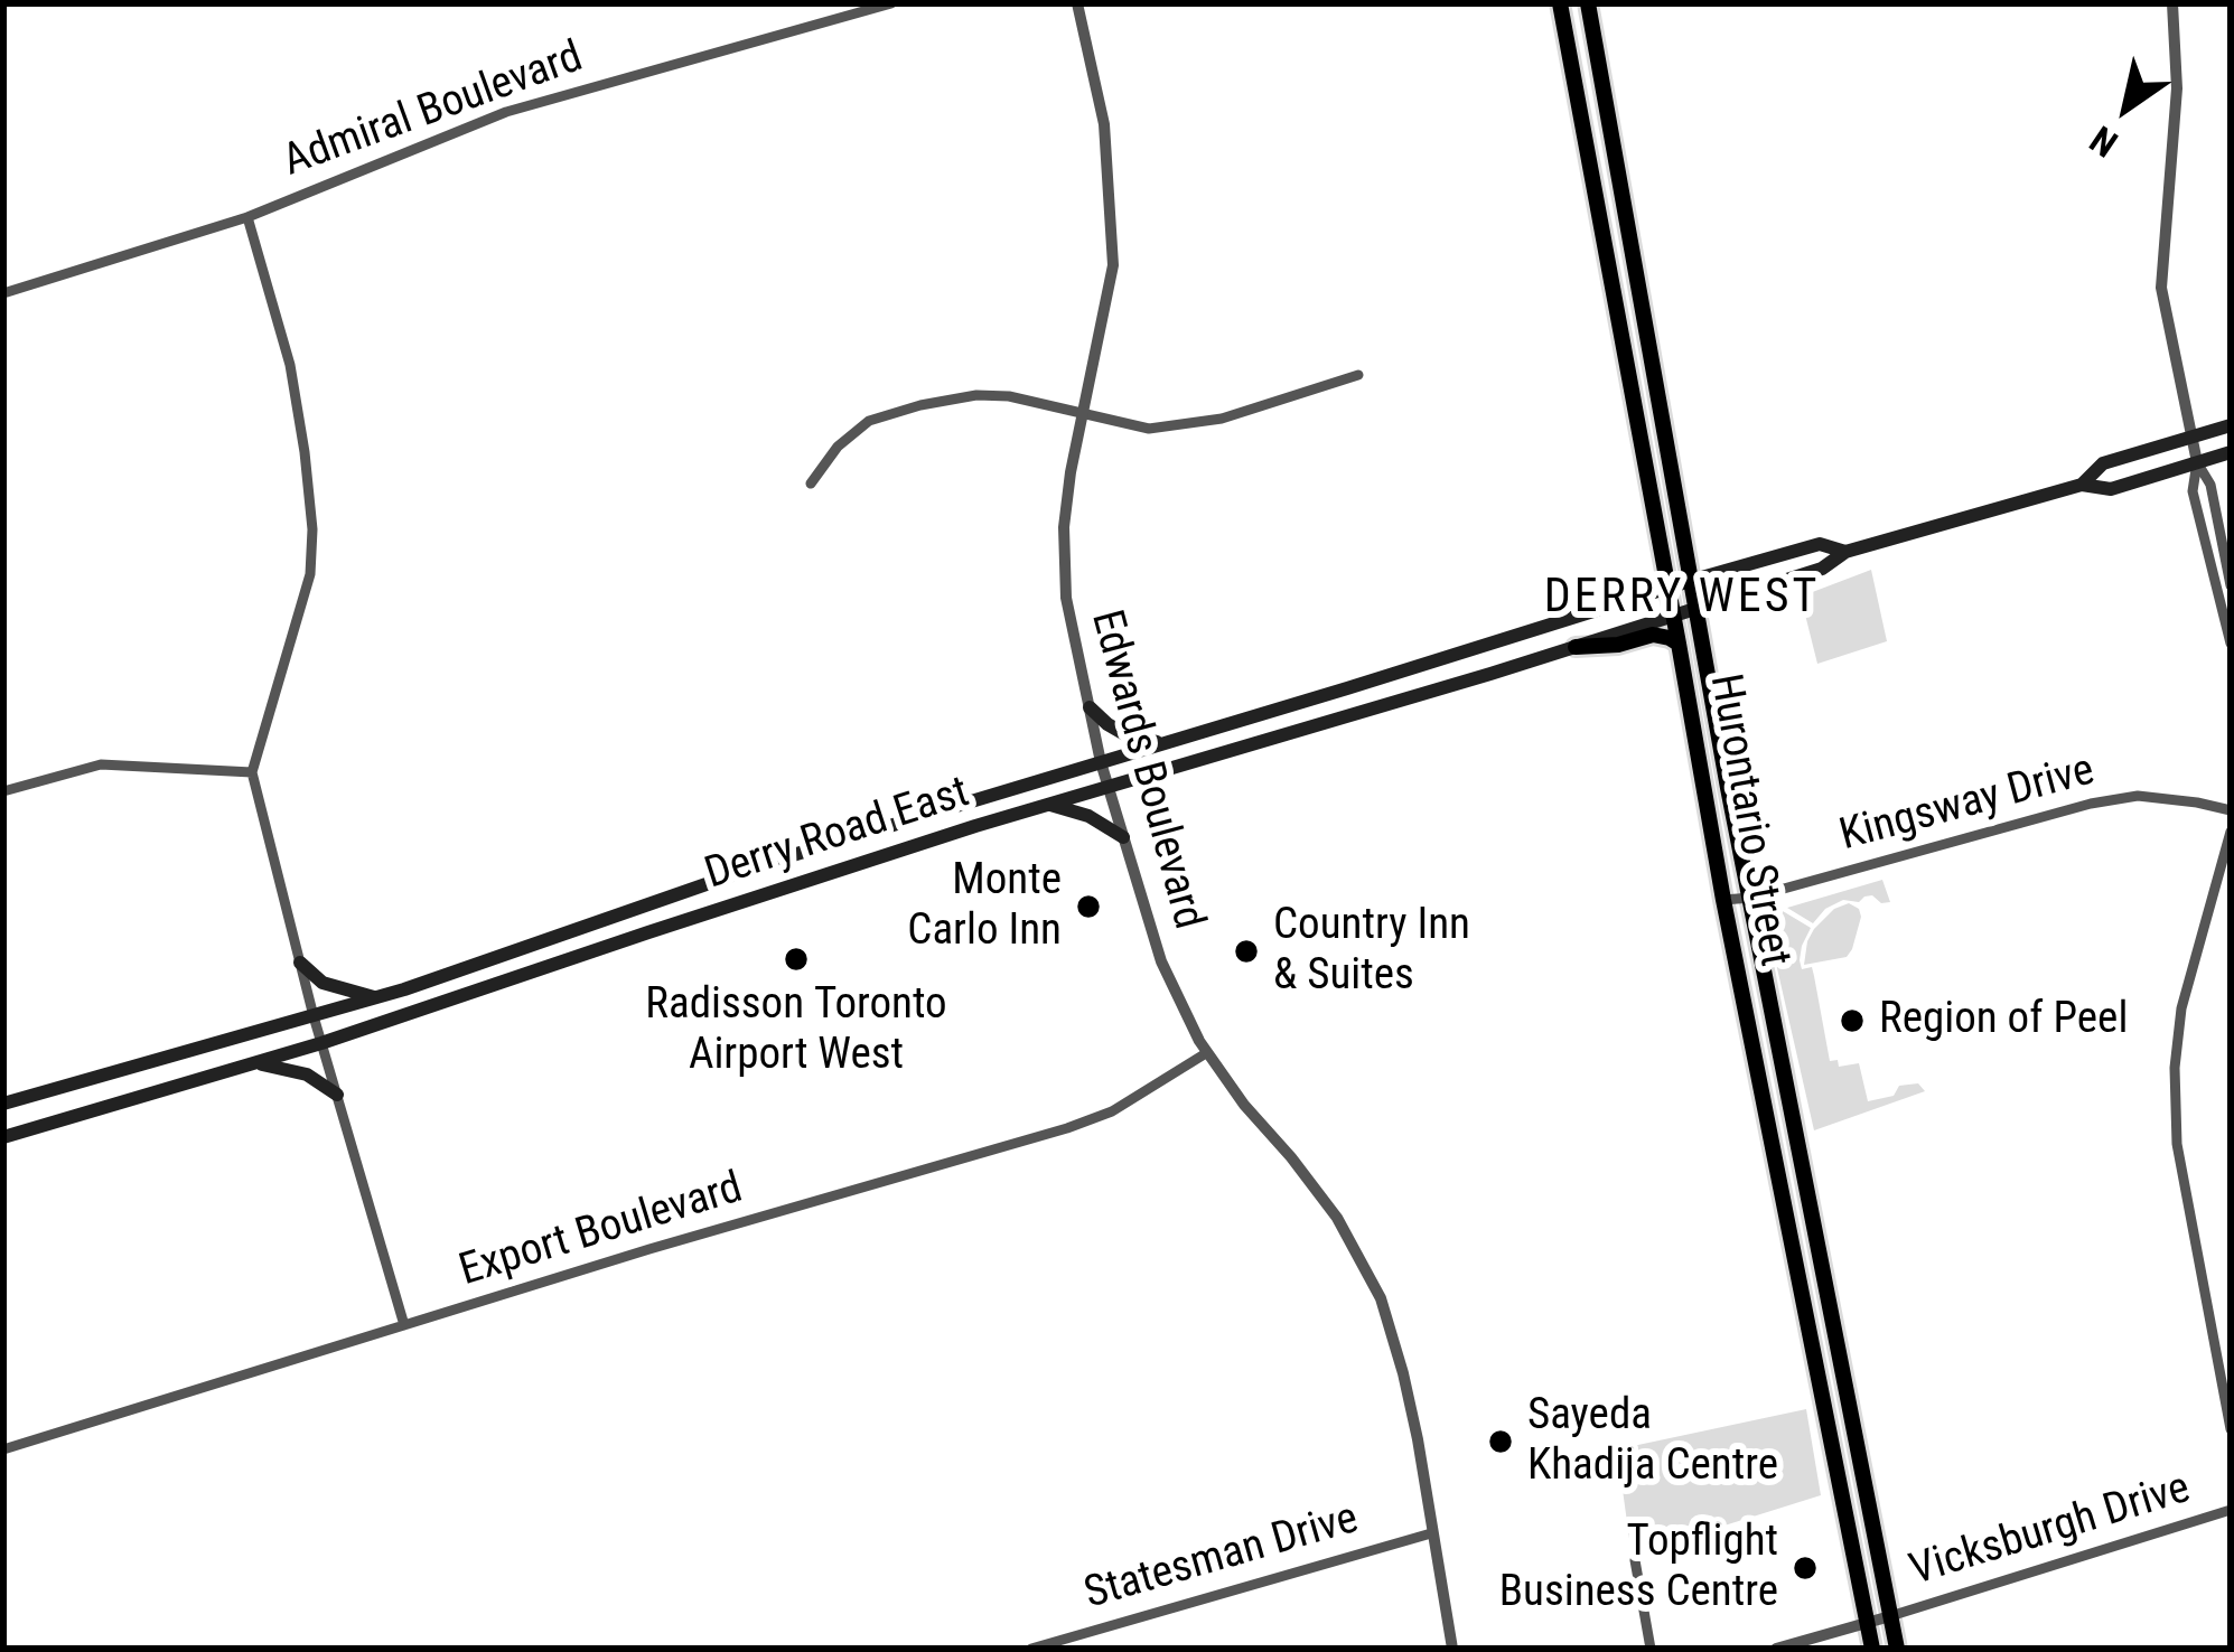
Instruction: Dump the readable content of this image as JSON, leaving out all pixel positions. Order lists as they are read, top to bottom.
{
  "streets": {
    "main road": ["Hurontario Street", "Derry Road East"],
    "street": [
      "Admiral Boulevard",
      "Edwards Boulevard",
      "Kingsway Drive",
      "Export Boulevard",
      "Vicksburgh Drive",
      "Statesman Drive"
    ]
  },
  "crossings": [
    ["Edwards Boulevard", "Derry Road East"],
    ["Edwards Boulevard", "Export Boulevard"],
    ["Edwards Boulevard", "Statesman Drive"],
    ["Kingsway Drive", "Hurontario Street"],
    ["Hurontario Street", "Derry Road East"],
    ["Hurontario Street", "Vicksburgh Drive"]
  ],
  "districts": ["DERRY WEST"],
  "places": [
    "Monte Carlo Inn",
    "Country Inn & Suites",
    "Radisson Toronto Airport West",
    "Region of Peel",
    "Sayeda Khadija Centre",
    "Topflight Business Centre"
  ],
  "north": "bottom left"
}
